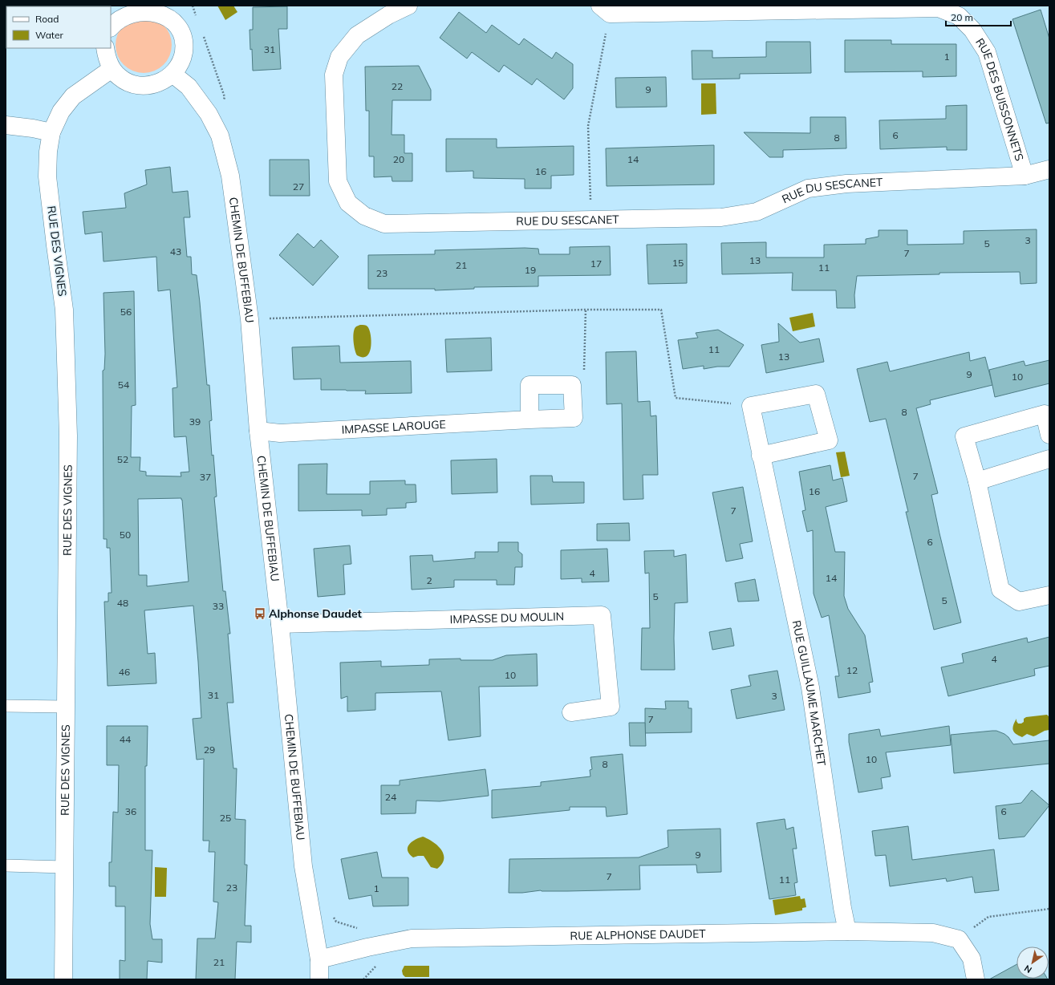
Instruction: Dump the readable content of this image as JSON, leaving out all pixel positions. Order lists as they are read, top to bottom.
{
  "streets": {
    "street": [
      "RUE DES BUISSONNETS",
      "RUE DU SESCANET",
      "RUE DES VIGNES",
      "CHEMIN DE BUFFEBIAU",
      "IMPASSE LAROUGE",
      "IMPASSE DU MOULIN",
      "RUE GUILLAUME MARCHET",
      "RUE ALPHONSE DAUDET"
    ]
  },
  "crossings": [
    ["RUE DES BUISSONNETS", "RUE DU SESCANET"],
    ["CHEMIN DE BUFFEBIAU", "IMPASSE LAROUGE"],
    ["CHEMIN DE BUFFEBIAU", "IMPASSE DU MOULIN"],
    ["CHEMIN DE BUFFEBIAU", "RUE ALPHONSE DAUDET"],
    ["RUE GUILLAUME MARCHET", "RUE ALPHONSE DAUDET"]
  ],
  "places": {
    "bus stop": ["Alphonse Daudet"]
  },
  "house_numbers": [
    "31",
    "1",
    "22",
    "9",
    "6",
    "8",
    "20",
    "14",
    "16",
    "27",
    "3",
    "5",
    "43",
    "7",
    "13",
    "15",
    "17",
    "21",
    "11",
    "19",
    "23",
    "56",
    "11",
    "13",
    "9",
    "10",
    "54",
    "8",
    "39",
    "52",
    "7",
    "37",
    "16",
    "7",
    "50",
    "6",
    "4",
    "14",
    "2",
    "5",
    "5",
    "48",
    "33",
    "4",
    "12",
    "46",
    "10",
    "31",
    "3",
    "7",
    "44",
    "29",
    "10",
    "8",
    "24",
    "36",
    "6",
    "25",
    "9",
    "7",
    "11",
    "23",
    "1",
    "21"
  ],
  "legend": ["Road", "Water"],
  "scale_bar": "20 m",
  "north": "bottom left"
}
